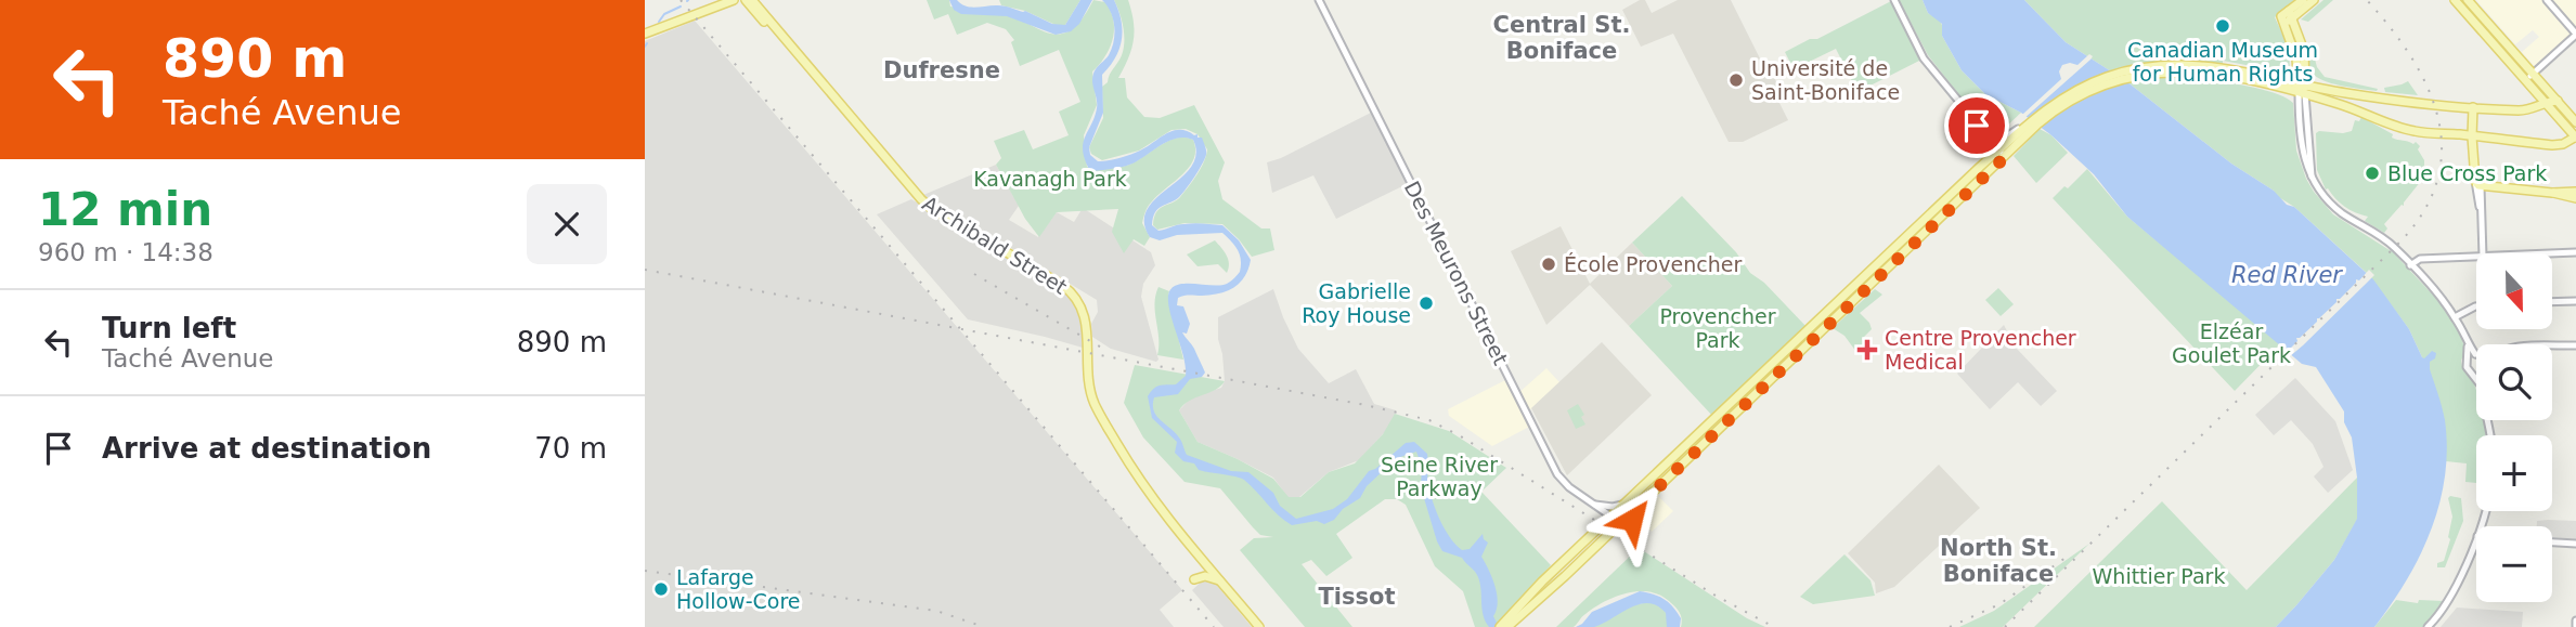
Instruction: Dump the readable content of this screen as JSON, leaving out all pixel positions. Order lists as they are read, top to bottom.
{
  "streets": {
    "main road": ["Archibald Street", "Des Meurons Street"]
  },
  "districts": [
    "Central St. Boniface",
    "Dufresne",
    "North St. Boniface",
    "Tissot"
  ],
  "water": ["Red River"],
  "parks": [
    "Kavanagh Park",
    "Provencher Park",
    "Elzéar Goulet Park",
    "Seine River Parkway",
    "Whittier Park"
  ],
  "places": {
    "other": [
      "Canadian Museum for Human Rights",
      "Université de Saint-Boniface",
      "Blue Cross Park",
      "École Provencher",
      "Gabrielle Roy House",
      "Lafarge Hollow-Core"
    ],
    "health": ["Centre Provencher Medical"]
  },
  "north": "bottom",
  "page": {
    "turn": ["890 m", "Taché Avenue"],
    "heading": ["12 min", "960 m · 14:38"],
    "map_buttons": ["+", "−"],
    "list": [
      {
        "name": "Turn left",
        "note": "Taché Avenue",
        "value": "890 m"
      },
      {
        "name": "Arrive at destination",
        "value": "70 m"
      }
    ]
  }
}
